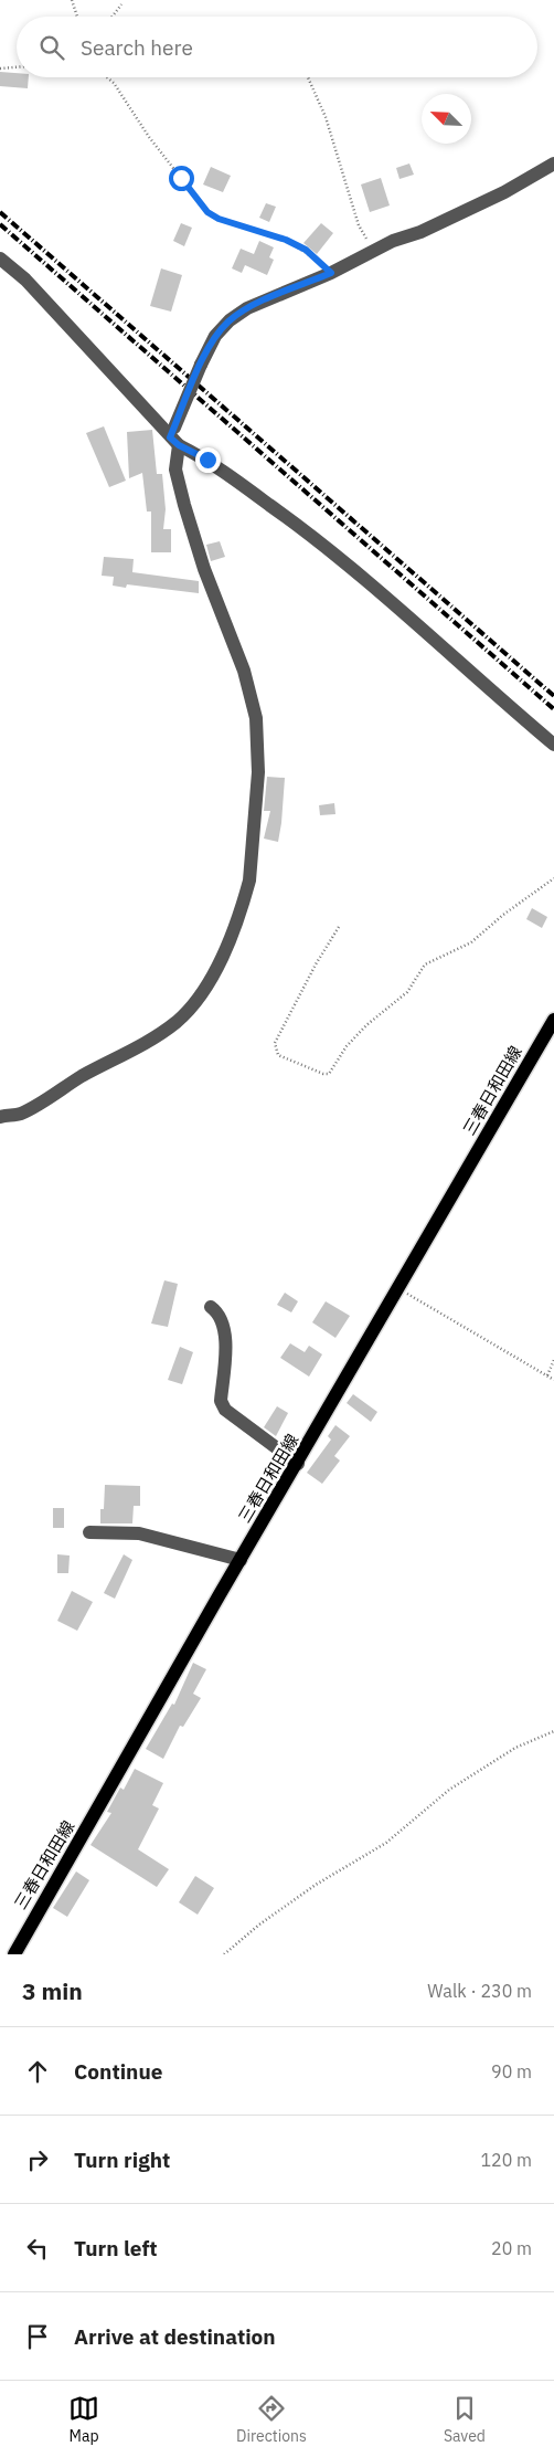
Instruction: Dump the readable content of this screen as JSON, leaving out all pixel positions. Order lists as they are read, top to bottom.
{
  "streets": {
    "main road": ["三春日和田線"]
  },
  "north": "top left",
  "page": {
    "search": "Search here",
    "heading": ["3 min", "Walk · 230 m"],
    "list": [
      ["Continue", "90 m"],
      ["Turn right", "120 m"],
      ["Turn left", "20 m"],
      "Arrive at destination"
    ],
    "nav": ["Map", "Directions", "Saved"]
  }
}
